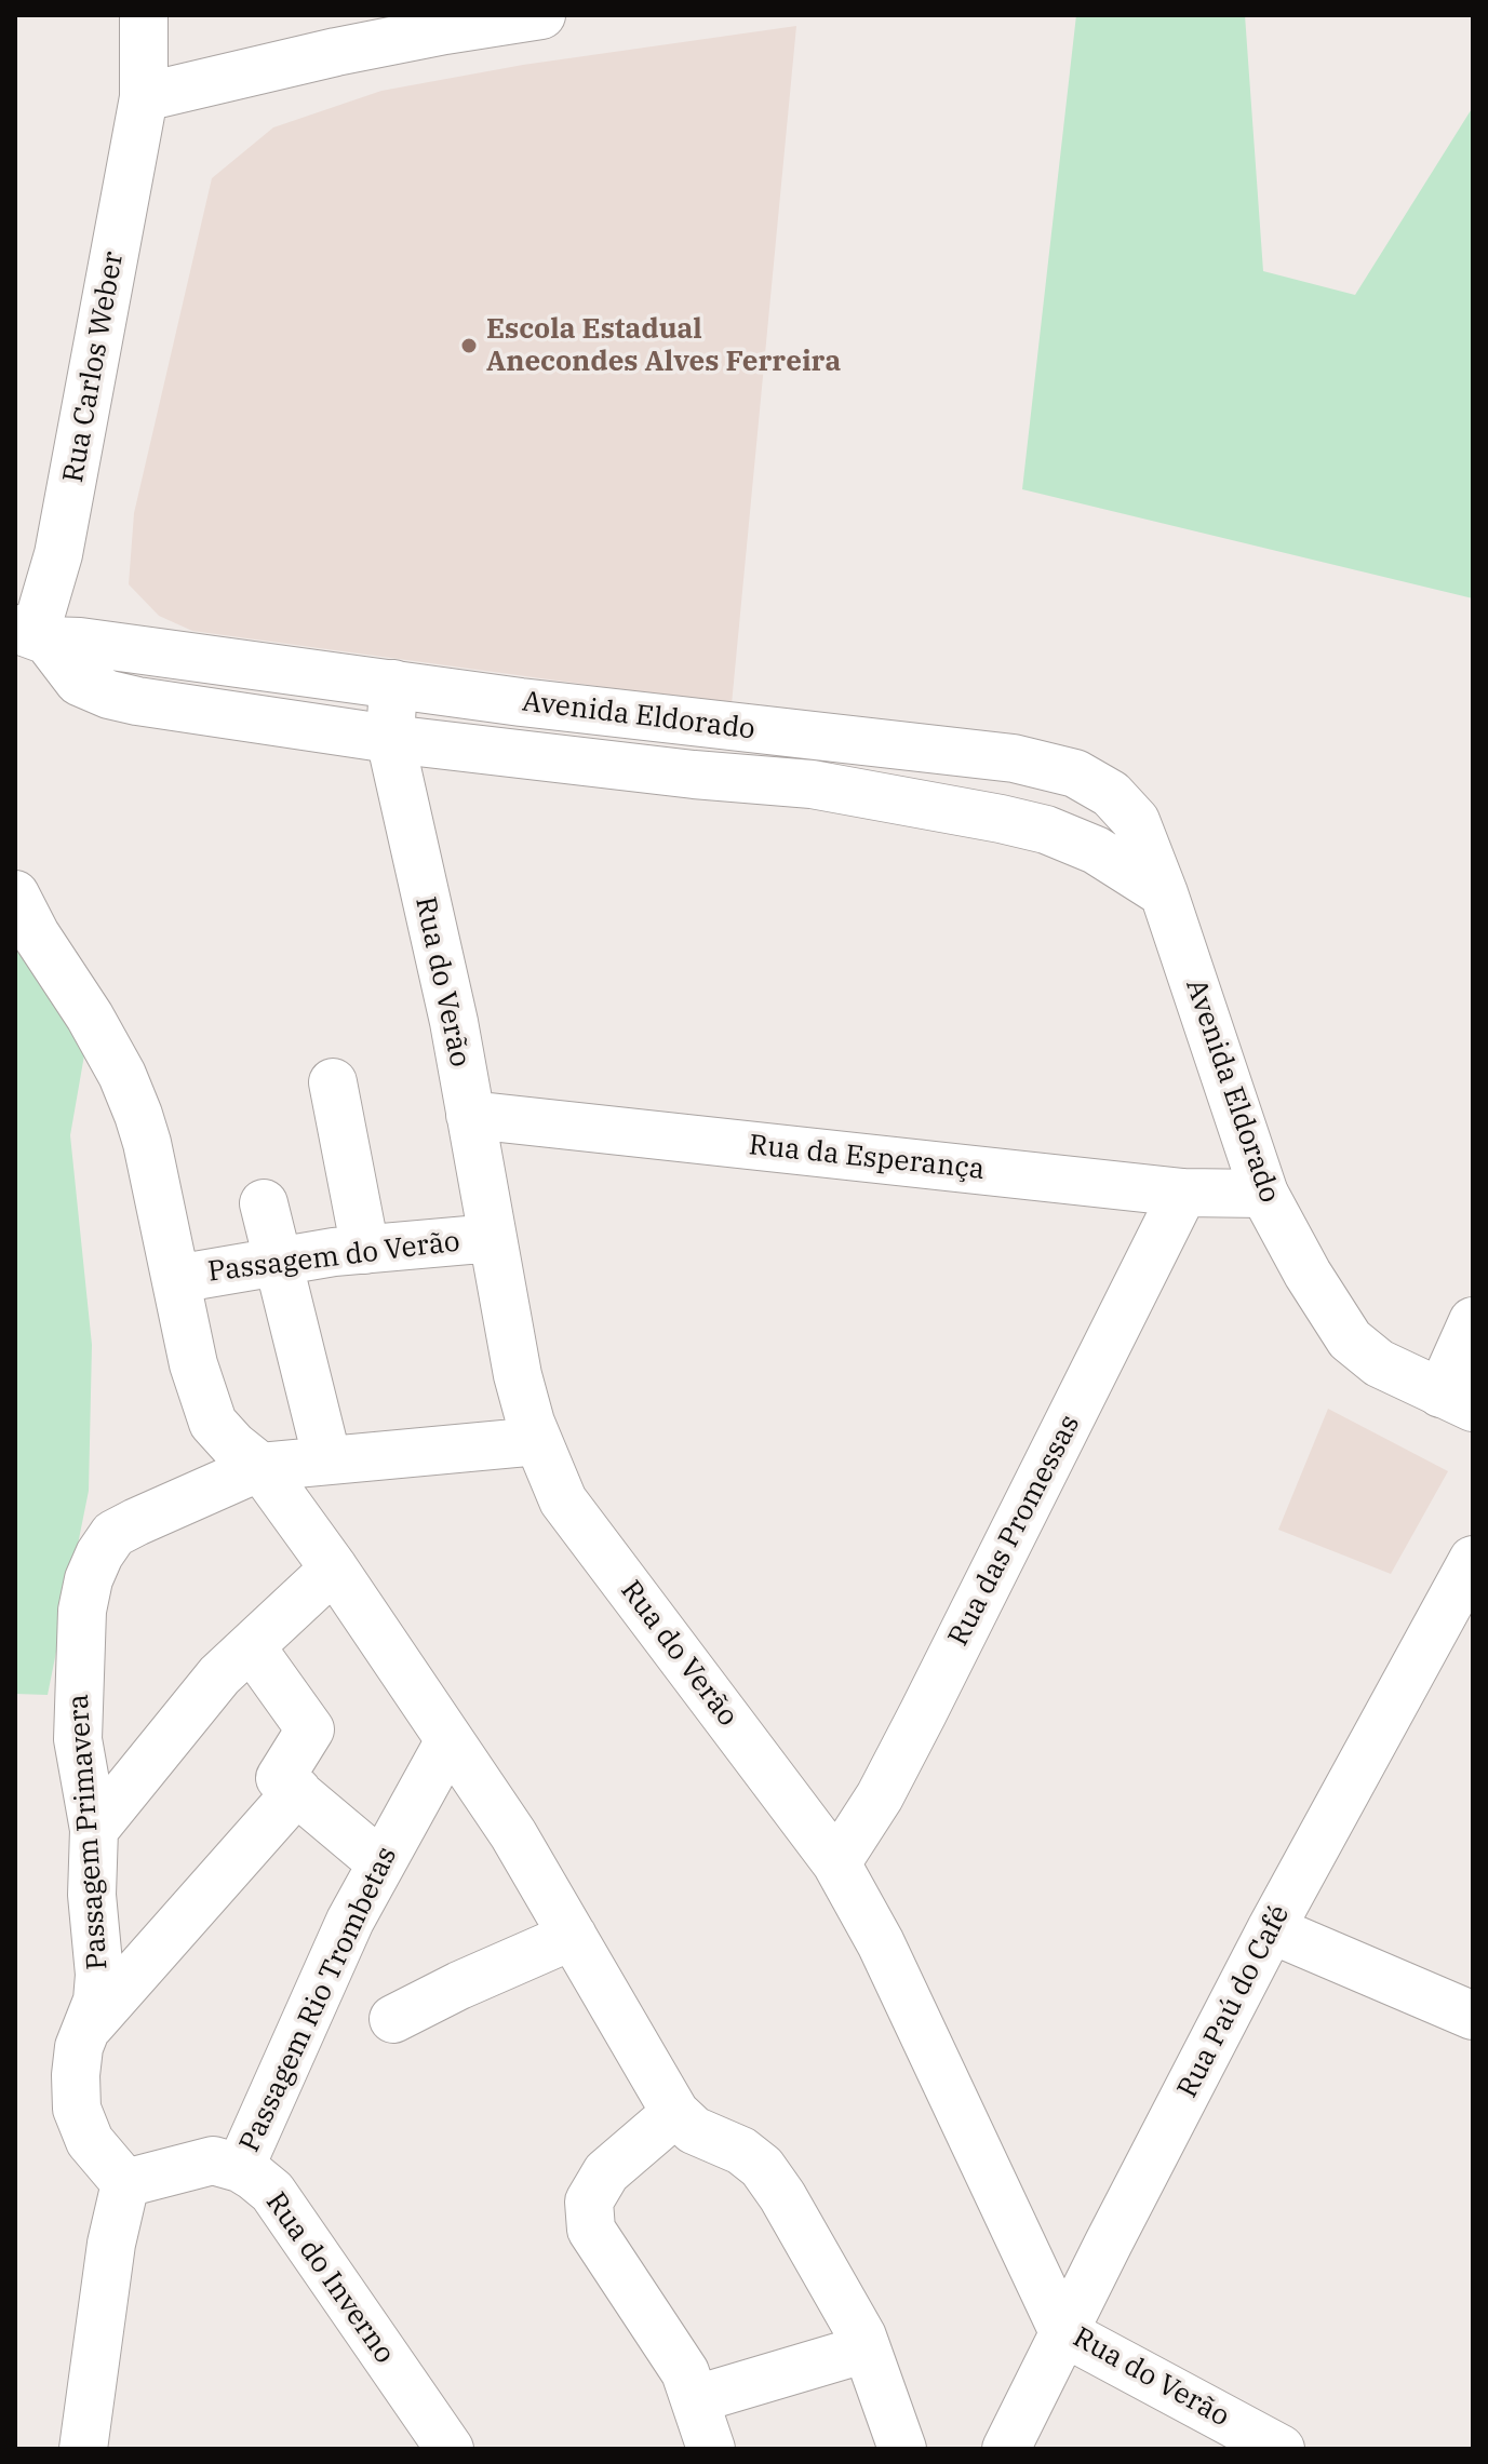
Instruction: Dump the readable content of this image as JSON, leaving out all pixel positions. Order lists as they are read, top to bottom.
{
  "streets": {
    "street": [
      "Rua Carlos Weber",
      "Avenida Eldorado",
      "Rua do Verão",
      "Rua da Esperança",
      "Passagem do Verão",
      "Rua das Promessas",
      "Passagem Primavera",
      "Passagem Rio Trombetas",
      "Rua Paú do Café",
      "Rua do Inverno"
    ]
  },
  "crossings": [
    ["Rua Carlos Weber", "Avenida Eldorado"],
    ["Avenida Eldorado", "Rua do Verão"],
    ["Avenida Eldorado", "Rua da Esperança"],
    ["Rua do Verão", "Rua da Esperança"],
    ["Rua do Verão", "Passagem do Verão"],
    ["Rua do Verão", "Rua das Promessas"],
    ["Rua do Verão", "Passagem Primavera"],
    ["Rua do Verão", "Rua Paú do Café"],
    ["Rua da Esperança", "Rua das Promessas"],
    ["Passagem Primavera", "Rua do Inverno"],
    ["Passagem Rio Trombetas", "Rua do Inverno"]
  ],
  "places": ["Escola Estadual Anecondes Alves Ferreira"]
}
